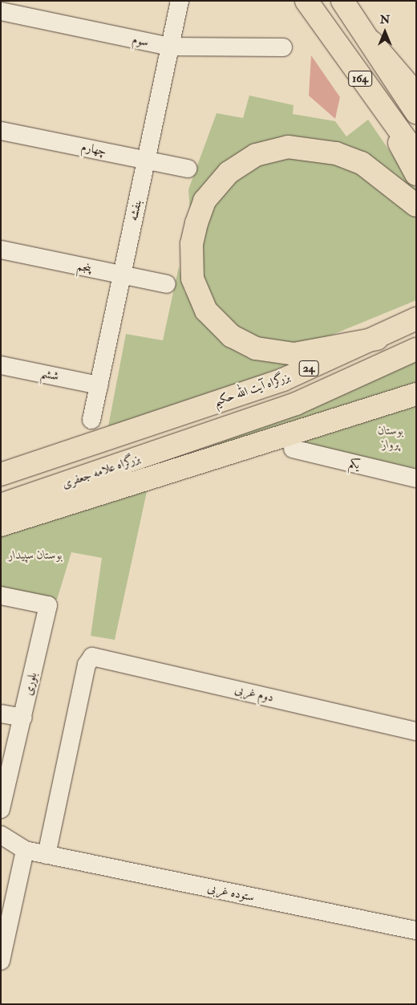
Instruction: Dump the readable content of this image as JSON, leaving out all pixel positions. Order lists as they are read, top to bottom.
{
  "streets": {
    "main road": [
      "164",
      "24",
      "بزرگراه آیت الله حکیم",
      "بزرگراه علامه جعفری"
    ],
    "street": [
      "سوم",
      "چهارم",
      "بنفشه",
      "پنجم",
      "ششم",
      "یکم",
      "بلوری",
      "دوم غربی",
      "ستوده غربی"
    ]
  },
  "crossings": [
    ["سوم", "بنفشه"],
    ["چهارم", "بنفشه"],
    ["بنفشه", "پنجم"],
    ["بنفشه", "ششم"],
    ["دوم غربی", "ستوده غربی"]
  ],
  "parks": ["بوستان پرواز", "بوستان سپیدار"],
  "north": "top"
}
